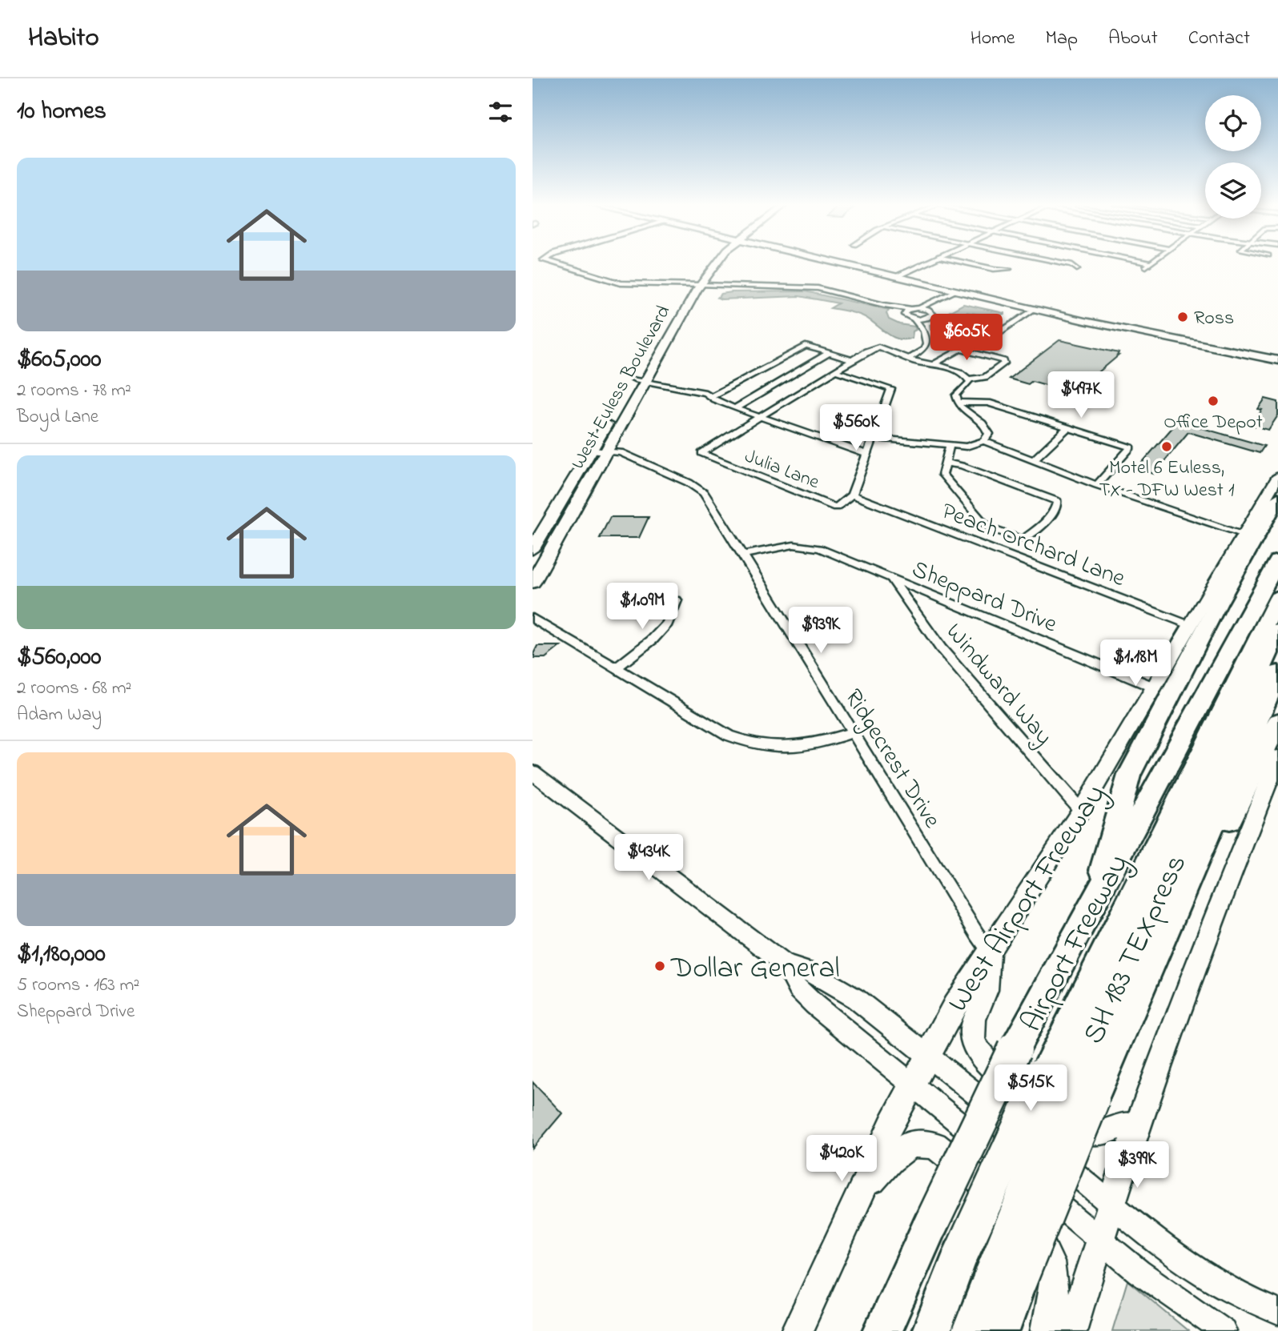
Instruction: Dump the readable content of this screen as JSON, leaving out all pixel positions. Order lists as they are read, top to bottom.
{
  "streets": {
    "highway": ["Airport Freeway", "SH 183 TEXpress"],
    "main road": ["West Euless Boulevard", "West Airport Freeway"],
    "street": [
      "Julia Lane",
      "Peach Orchard Lane",
      "Sheppard Drive",
      "Windward Way",
      "Ridgecrest Drive"
    ]
  },
  "crossings": [
    ["West Euless Boulevard", "Ridgecrest Drive"],
    ["Julia Lane", "Peach Orchard Lane"],
    ["Peach Orchard Lane", "West Airport Freeway"],
    ["Sheppard Drive", "Windward Way"],
    ["Sheppard Drive", "Ridgecrest Drive"],
    ["Sheppard Drive", "West Airport Freeway"],
    ["Windward Way", "West Airport Freeway"],
    ["Ridgecrest Drive", "West Airport Freeway"]
  ],
  "places": [
    "Ross",
    "Office Depot",
    "Motel 6 Euless, TX - DFW West 1",
    "Dollar General"
  ],
  "page": {
    "header": "Habito",
    "nav": [
      "Home",
      "Map",
      "About",
      "Contact"
    ],
    "heading": "10 homes",
    "list": [
      {
        "name": "$605,000",
        "note": "2 rooms · 78 m² · Boyd Lane"
      },
      {
        "name": "$560,000",
        "note": "2 rooms · 68 m² · Adam Way"
      },
      {
        "name": "$1,180,000",
        "note": "5 rooms · 163 m² · Sheppard Drive"
      }
    ],
    "price": [
      "$605K",
      "$497K",
      "$560K",
      "$1.09M",
      "$939K",
      "$1.18M",
      "$434K",
      "$515K",
      "$420K",
      "$399K"
    ]
  }
}
